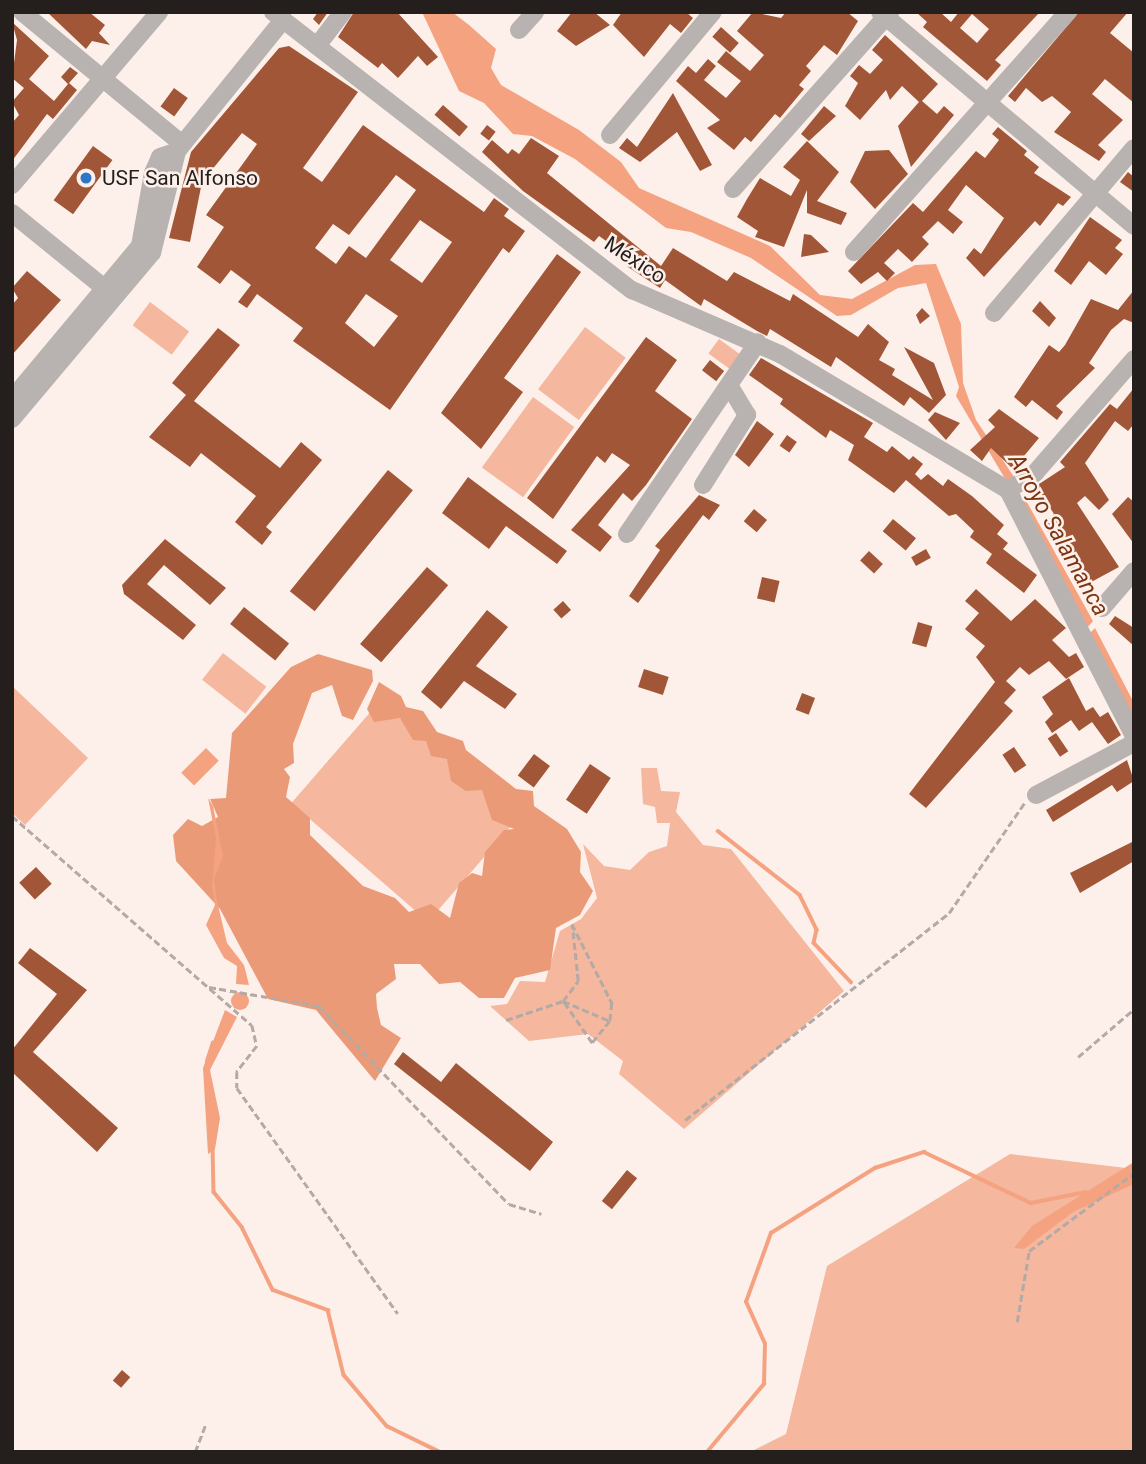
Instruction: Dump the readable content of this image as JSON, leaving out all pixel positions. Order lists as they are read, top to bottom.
{
  "streets": {
    "street": ["México"]
  },
  "water": ["Arroyo Salamanca"],
  "places": ["USF San Alfonso"]
}
